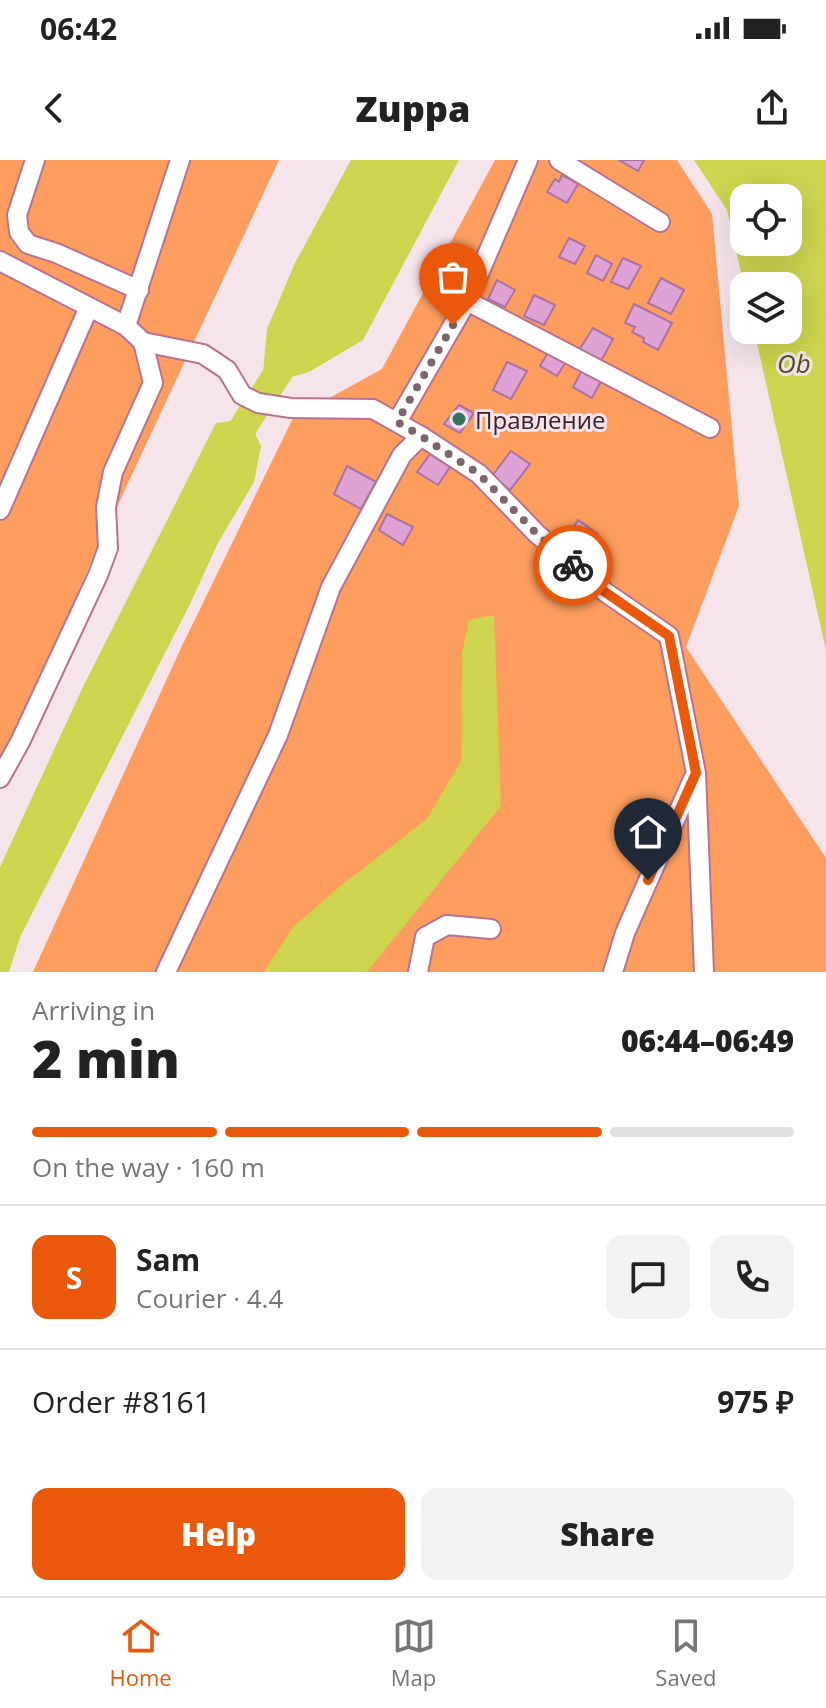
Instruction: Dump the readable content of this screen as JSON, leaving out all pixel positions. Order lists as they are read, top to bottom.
{
  "water": ["Ob"],
  "places": ["Правление"],
  "page": {
    "status": "06:42",
    "header": "Zuppa",
    "heading": ["2 min", "Arriving in", "06:44–06:49"],
    "panel": [
      "Sam",
      "Courier · 4.4",
      "Order #8161",
      "975 ₽"
    ],
    "bar": "On the way · 160 m",
    "round": "S",
    "buttons": ["Help", "Share"],
    "tabs": ["Home", "Map", "Saved"]
  }
}
